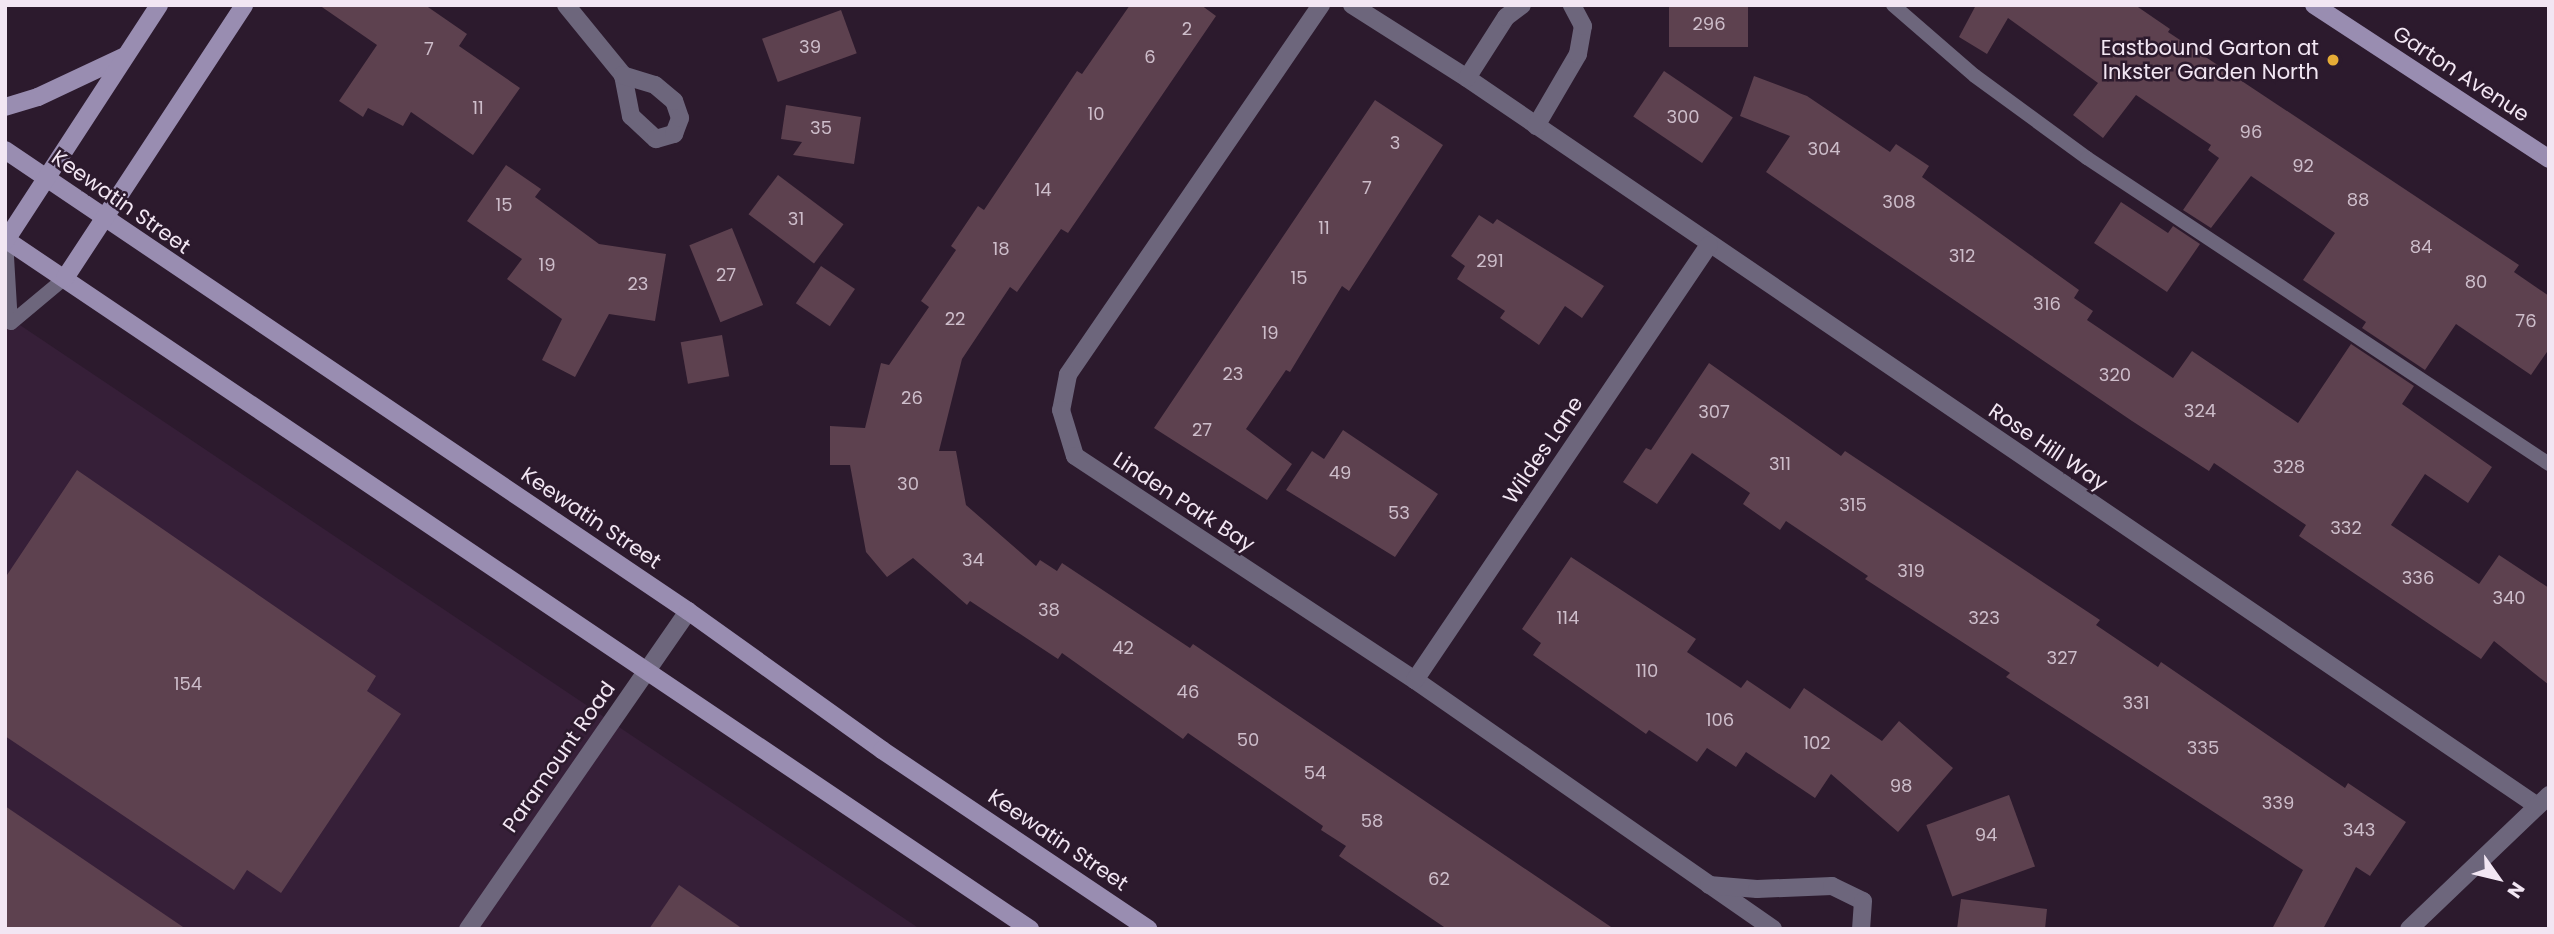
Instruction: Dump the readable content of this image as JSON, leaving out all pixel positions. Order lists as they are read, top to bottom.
{
  "streets": {
    "street": [
      "Garton Avenue",
      "Keewatin Street",
      "Rose Hill Way",
      "Wildes Lane",
      "Linden Park Bay",
      "Paramount Road"
    ]
  },
  "crossings": [
    ["Keewatin Street", "Paramount Road"],
    ["Rose Hill Way", "Wildes Lane"],
    ["Wildes Lane", "Linden Park Bay"]
  ],
  "places": ["Eastbound Garton at Inkster Garden North"],
  "house_numbers": [
    "296",
    "2",
    "39",
    "7",
    "6",
    "11",
    "10",
    "300",
    "35",
    "96",
    "3",
    "304",
    "92",
    "7",
    "14",
    "88",
    "308",
    "15",
    "31",
    "11",
    "84",
    "18",
    "312",
    "291",
    "19",
    "27",
    "15",
    "80",
    "23",
    "316",
    "22",
    "76",
    "19",
    "23",
    "320",
    "26",
    "324",
    "307",
    "27",
    "311",
    "328",
    "49",
    "30",
    "315",
    "53",
    "332",
    "34",
    "319",
    "336",
    "340",
    "38",
    "114",
    "323",
    "42",
    "327",
    "110",
    "154",
    "46",
    "331",
    "106",
    "50",
    "102",
    "335",
    "54",
    "98",
    "339",
    "58",
    "343",
    "94",
    "62"
  ],
  "north": "bottom right"
}
